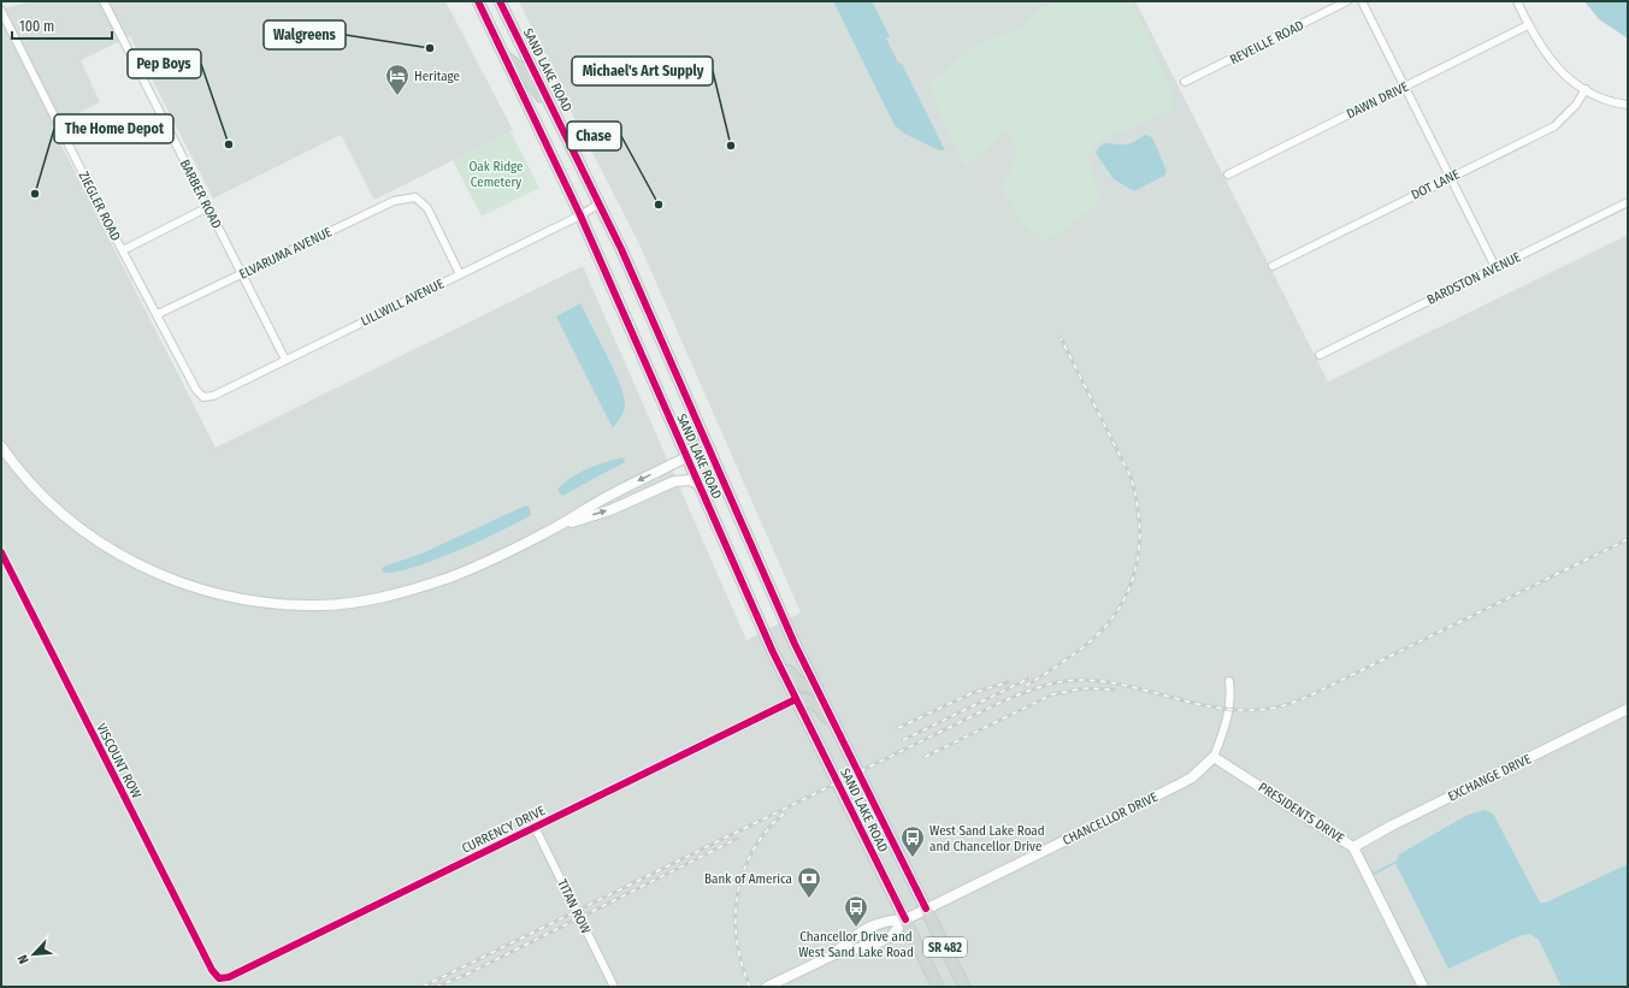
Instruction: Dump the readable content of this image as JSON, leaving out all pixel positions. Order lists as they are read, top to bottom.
{
  "streets": {
    "main road": ["SAND LAKE ROAD", "SR 482"],
    "street": [
      "REVEILLE ROAD",
      "DAWN DRIVE",
      "DOT LANE",
      "BARBER ROAD",
      "ZIEGLER ROAD",
      "ELVARUMA AVENUE",
      "BARDSTON AVENUE",
      "LILLWILL AVENUE",
      "VISCOUNT ROW",
      "EXCHANGE DRIVE",
      "PRESIDENTS DRIVE",
      "CHANCELLOR DRIVE",
      "CURRENCY DRIVE",
      "TITAN ROW"
    ]
  },
  "crossings": [
    ["SAND LAKE ROAD", "LILLWILL AVENUE"],
    ["SAND LAKE ROAD", "CHANCELLOR DRIVE"],
    ["SAND LAKE ROAD", "CURRENCY DRIVE"],
    ["BARBER ROAD", "ELVARUMA AVENUE"],
    ["BARBER ROAD", "LILLWILL AVENUE"],
    ["ZIEGLER ROAD", "ELVARUMA AVENUE"],
    ["ZIEGLER ROAD", "LILLWILL AVENUE"],
    ["ELVARUMA AVENUE", "LILLWILL AVENUE"],
    ["VISCOUNT ROW", "CURRENCY DRIVE"],
    ["EXCHANGE DRIVE", "PRESIDENTS DRIVE"],
    ["PRESIDENTS DRIVE", "CHANCELLOR DRIVE"],
    ["CURRENCY DRIVE", "TITAN ROW"]
  ],
  "parks": ["Oak Ridge Cemetery"],
  "places": {
    "other": [
      "Walgreens",
      "Pep Boys",
      "Michael's Art Supply",
      "The Home Depot",
      "Chase"
    ],
    "hotel": ["Heritage"],
    "bus stop": ["West Sand Lake Road and Chancellor Drive", "Chancellor Drive and West Sand Lake Road"],
    "bank": ["Bank of America"]
  },
  "scale_bar": "100 m",
  "north": "bottom left"
}
